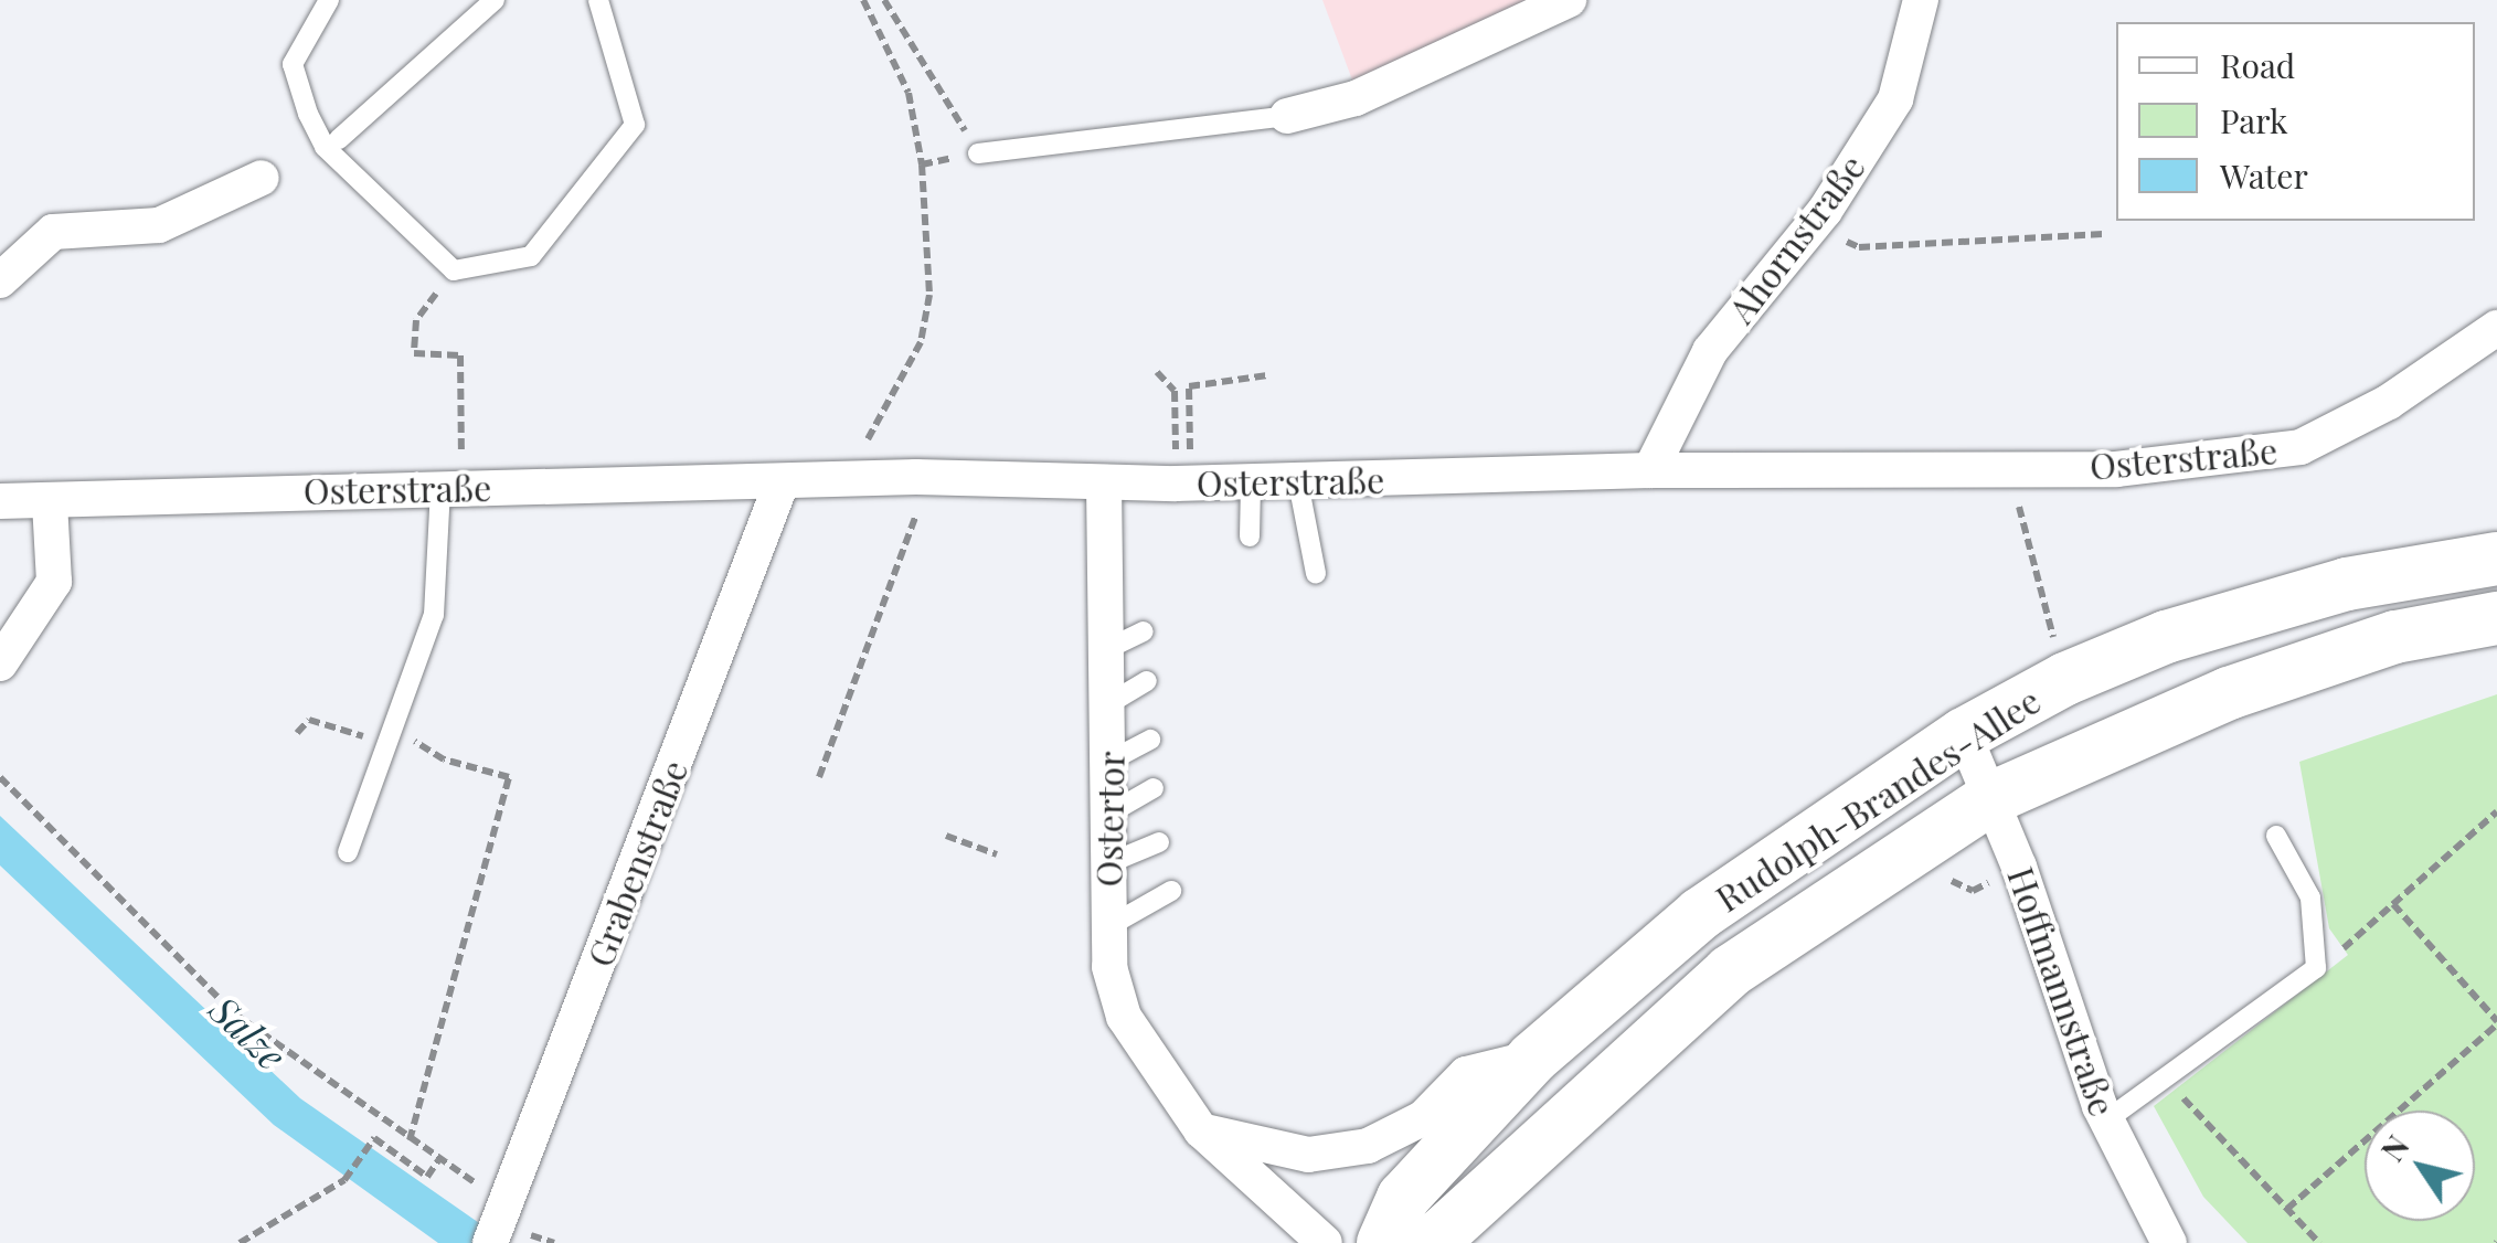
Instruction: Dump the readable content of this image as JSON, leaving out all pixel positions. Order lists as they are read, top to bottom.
{
  "streets": {
    "main road": ["Rudolph-Brandes-Allee"],
    "street": [
      "Ahornstraße",
      "Osterstraße",
      "Ostertor",
      "Grabenstraße",
      "Hoffmannstraße"
    ]
  },
  "crossings": [
    ["Ahornstraße", "Osterstraße"],
    ["Osterstraße", "Ostertor"],
    ["Osterstraße", "Grabenstraße"],
    ["Rudolph-Brandes-Allee", "Hoffmannstraße"]
  ],
  "water": ["Salze"],
  "legend": ["Road", "Park", "Water"],
  "north": "top left"
}
